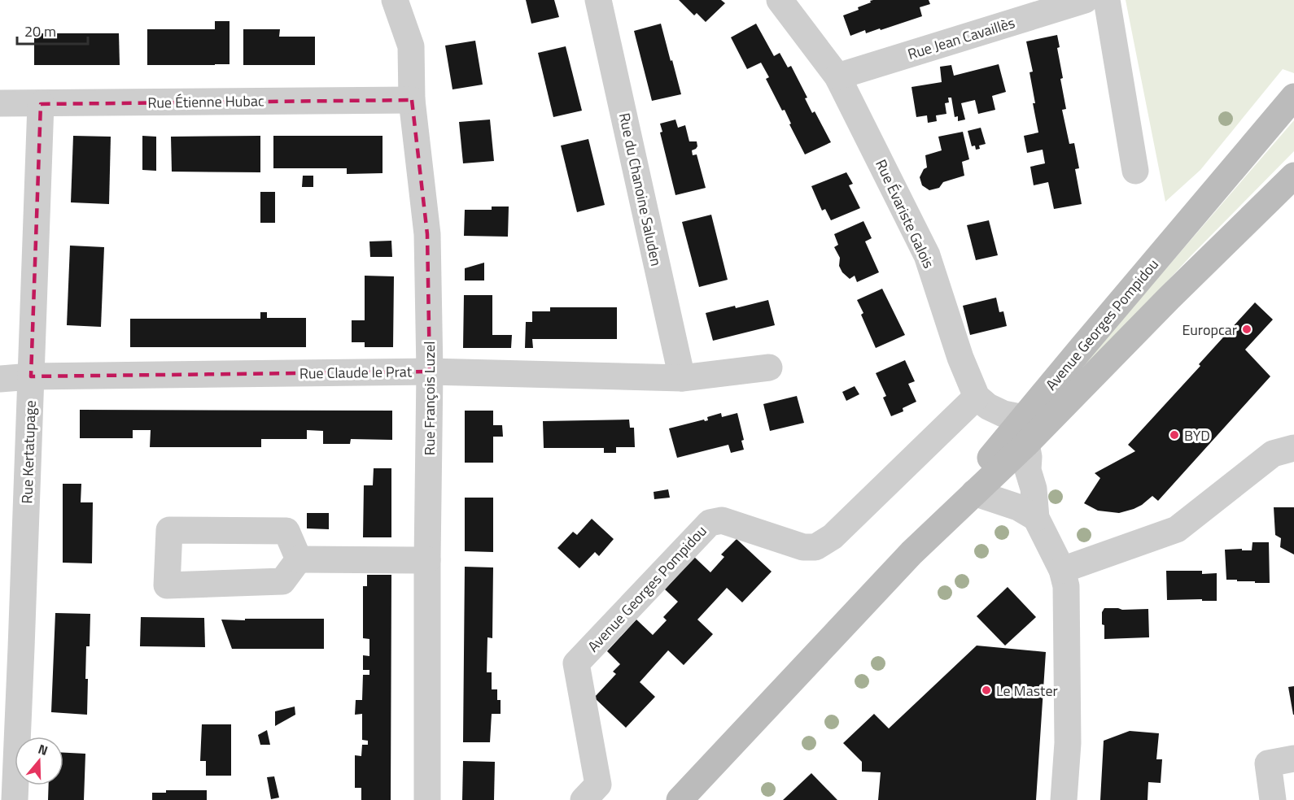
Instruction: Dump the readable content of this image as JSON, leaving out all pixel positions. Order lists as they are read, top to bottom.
{
  "streets": {
    "main road": ["Avenue Georges Pompidou"],
    "street": [
      "Rue Jean Cavaillès",
      "Rue Étienne Hubac",
      "Rue du Chanoine Saluden",
      "Rue Évariste Galois",
      "Rue Claude le Prat",
      "Rue François Luzel",
      "Rue Kertatupage"
    ]
  },
  "crossings": [
    ["Rue Jean Cavaillès", "Rue Évariste Galois"],
    ["Rue Étienne Hubac", "Rue François Luzel"],
    ["Rue Étienne Hubac", "Rue Kertatupage"],
    ["Rue du Chanoine Saluden", "Rue Claude le Prat"],
    ["Rue Évariste Galois", "Avenue Georges Pompidou"],
    ["Rue Claude le Prat", "Rue François Luzel"],
    ["Rue Claude le Prat", "Rue Kertatupage"]
  ],
  "places": ["Europcar", "BYD", "Le Master"],
  "scale_bar": "20 m",
  "north": "top"
}
